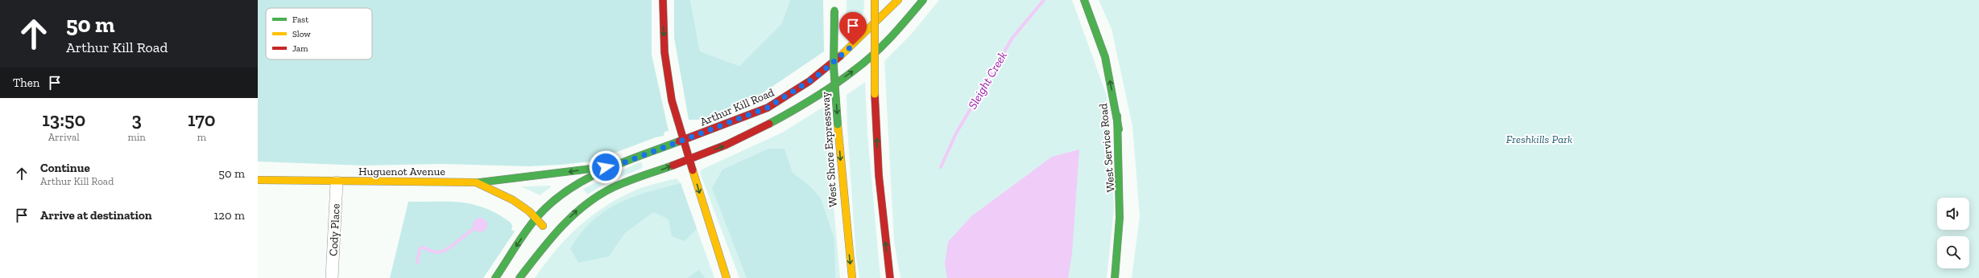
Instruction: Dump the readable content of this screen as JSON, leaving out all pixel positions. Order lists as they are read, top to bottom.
{
  "streets": {
    "main road": [
      "Arthur Kill Road",
      "West Service Road",
      "West Shore Expressway",
      "Huguenot Avenue"
    ],
    "street": ["Cody Place"]
  },
  "crossings": [
    ["Huguenot Avenue", "Cody Place"]
  ],
  "one_way": ["West Service Road"],
  "water": ["Sleight Creek"],
  "parks": ["Freshkills Park"],
  "legend": ["Fast", "Slow", "Jam"],
  "page": {
    "turn": ["50 m", "Arthur Kill Road"],
    "then": "Then",
    "eta": [
      "13:50",
      "Arrival",
      "3",
      "min",
      "170",
      "m"
    ],
    "list": [
      {
        "name": "Continue",
        "note": "Arthur Kill Road",
        "value": "50 m"
      },
      {
        "name": "Arrive at destination",
        "value": "120 m"
      }
    ]
  }
}
